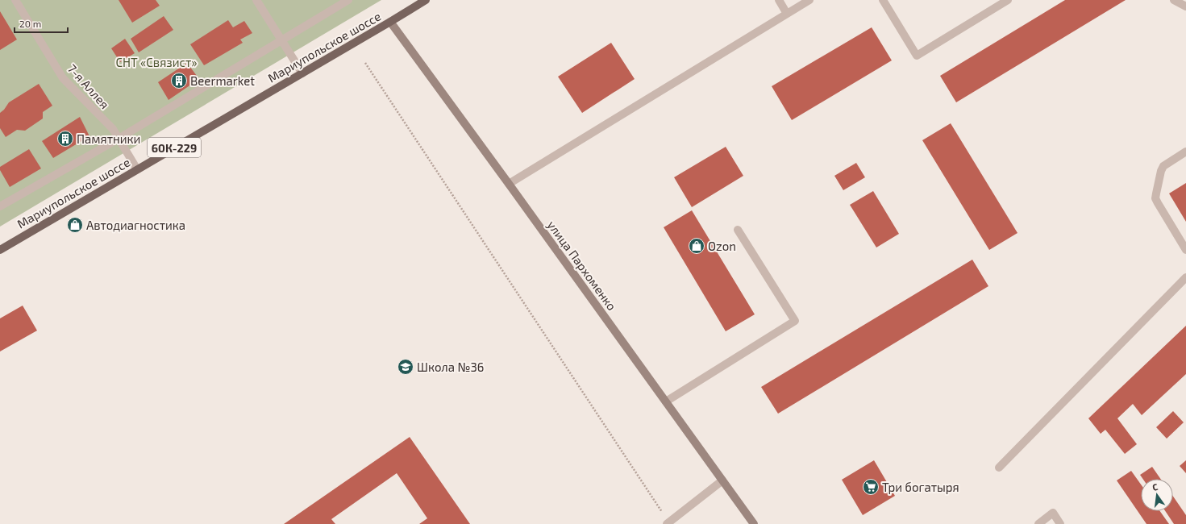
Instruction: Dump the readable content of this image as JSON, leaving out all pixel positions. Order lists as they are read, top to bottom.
{
  "streets": {
    "main road": ["Мариупольское шоссе", "60К-229"],
    "street": ["улица Пархоменко"],
    "lane": ["7-я Аллея"]
  },
  "crossings": [
    ["Мариупольское шоссе", "7-я Аллея"],
    ["Мариупольское шоссе", "улица Пархоменко"]
  ],
  "parks": ["СНТ «Связист»"],
  "places": {
    "building": ["Beermarket", "Памятники"],
    "shop": ["Автодиагностика", "Ozon"],
    "school or university": ["Школа №36"],
    "supermarket": ["Три богатыря"]
  },
  "scale_bar": "20 m",
  "north": "top"
}
